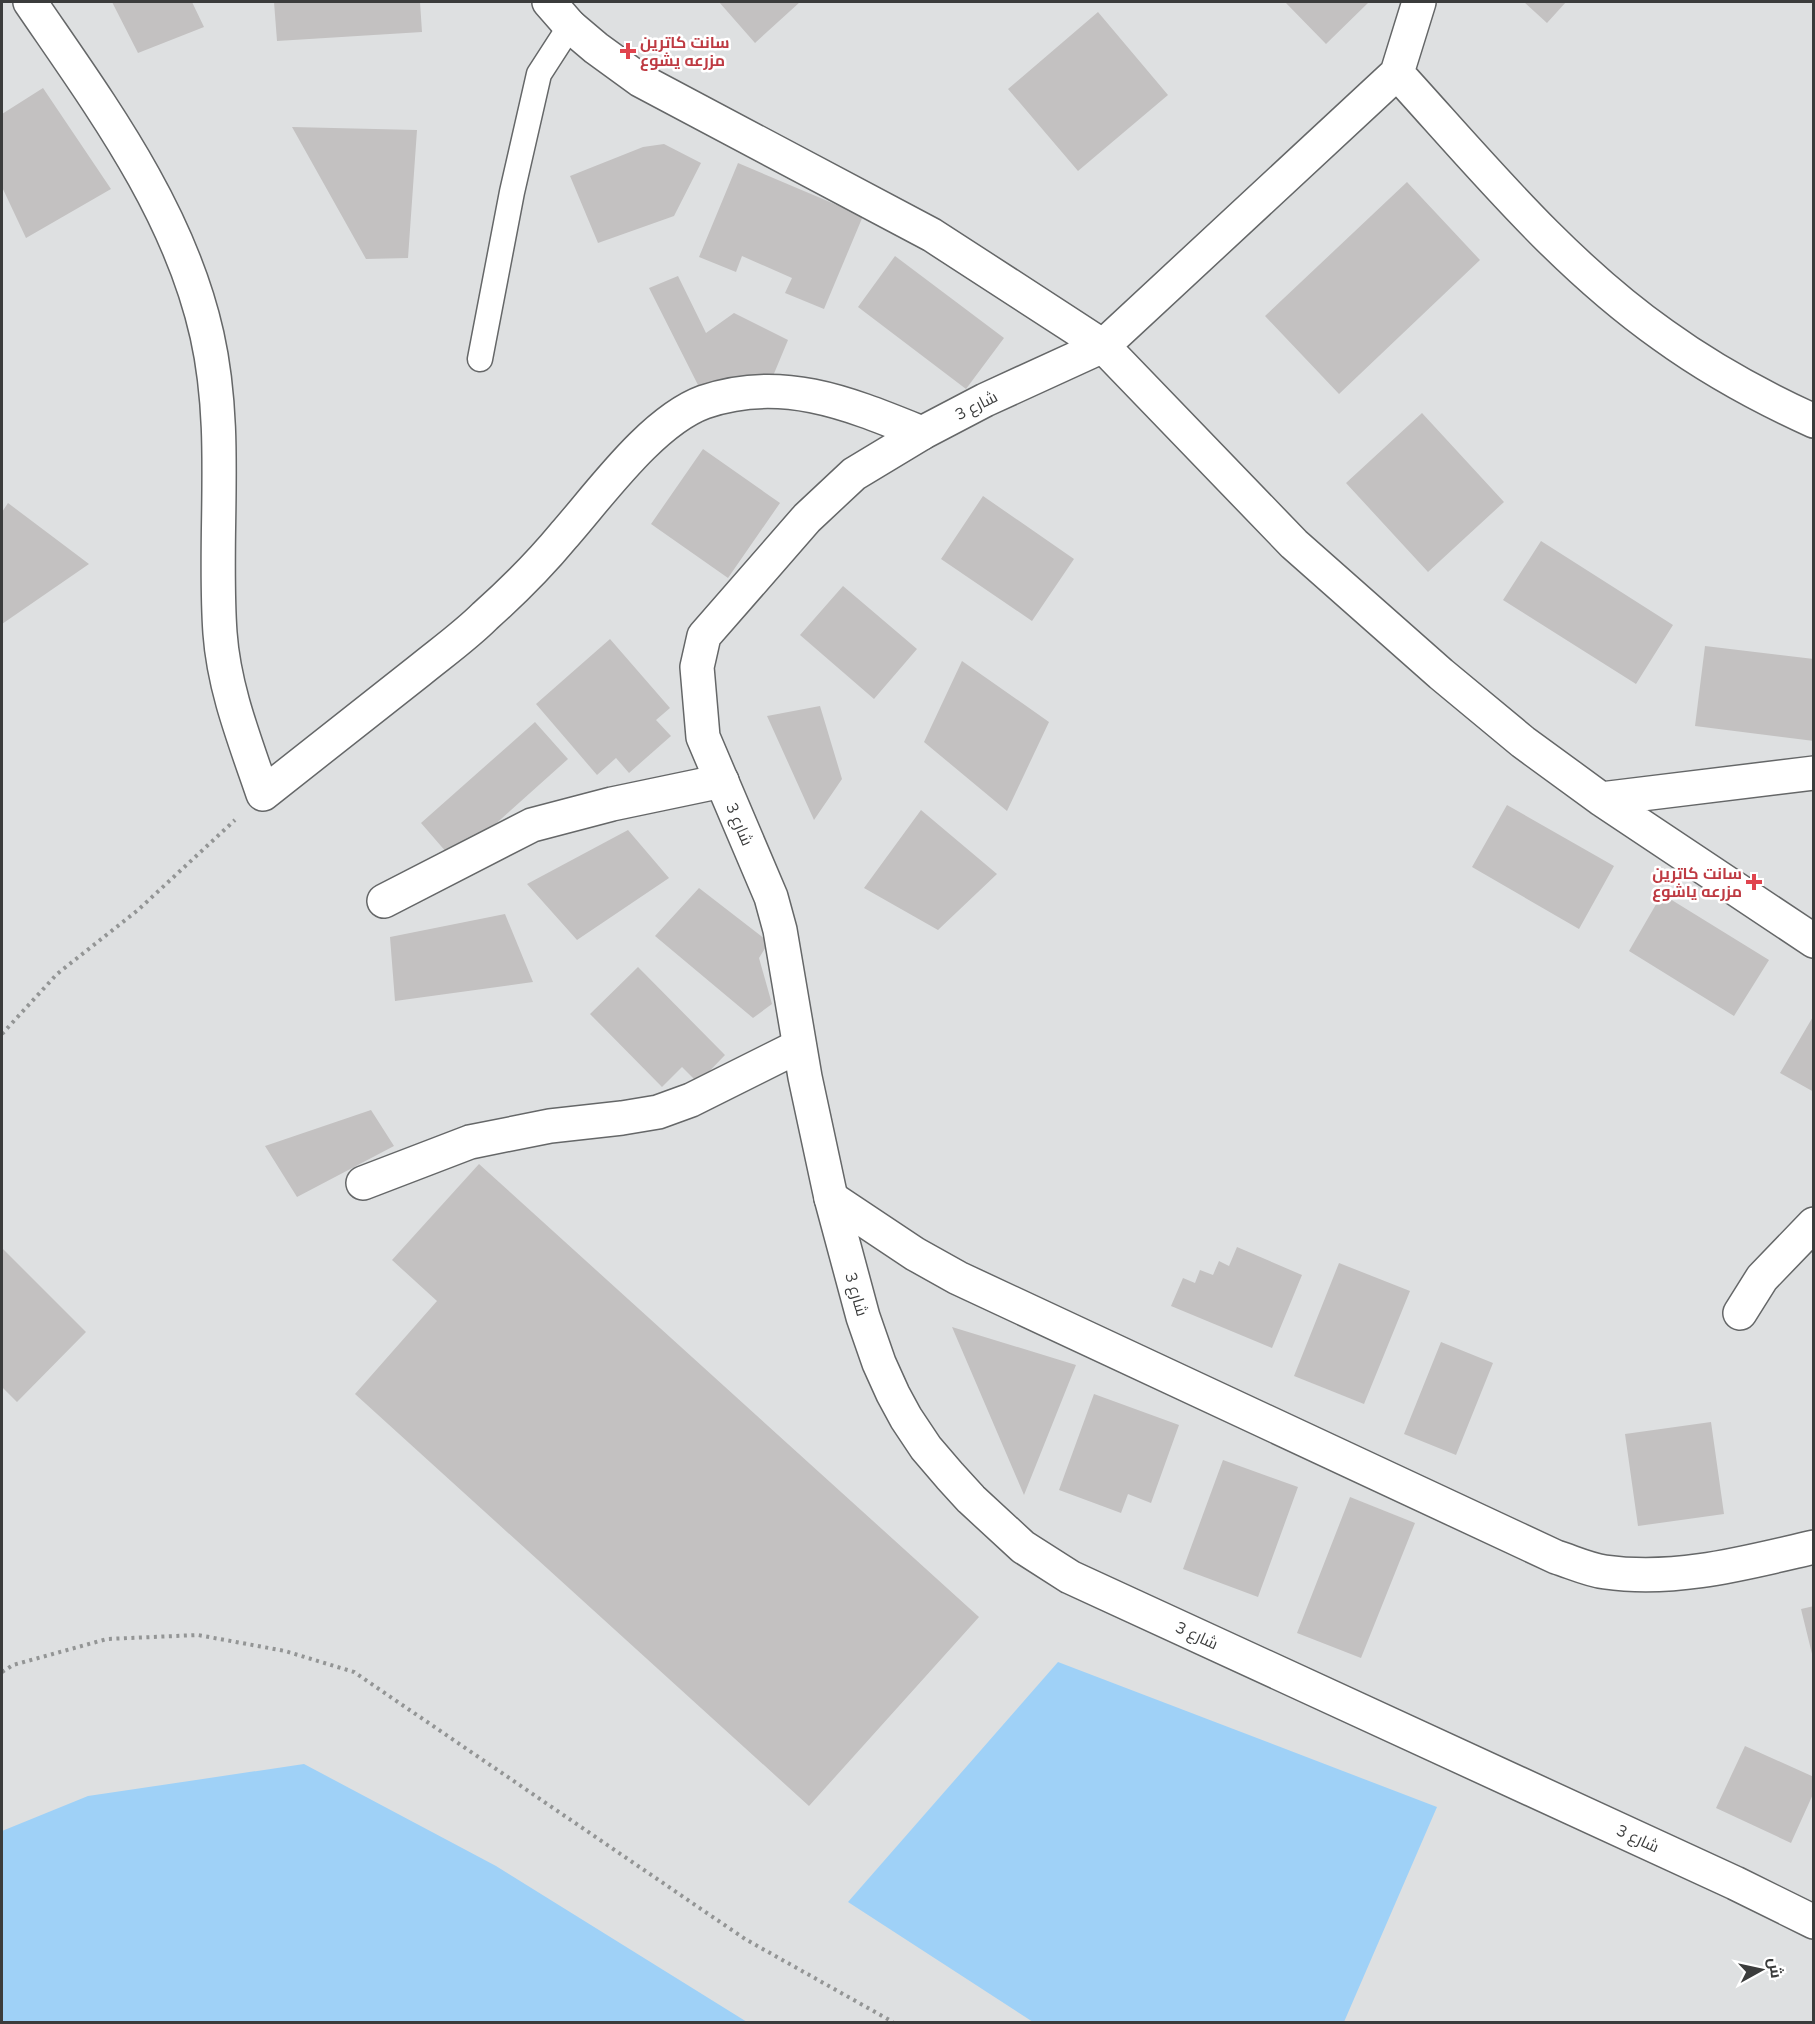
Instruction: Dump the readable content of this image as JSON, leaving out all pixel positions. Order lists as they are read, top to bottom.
{
  "streets": {
    "main road": ["شارع 3"]
  },
  "places": {
    "health": ["سانت كاترين مزرعه يشوع", "سانت كاترين مزرعه ياشوع"]
  },
  "north": "right"
}
